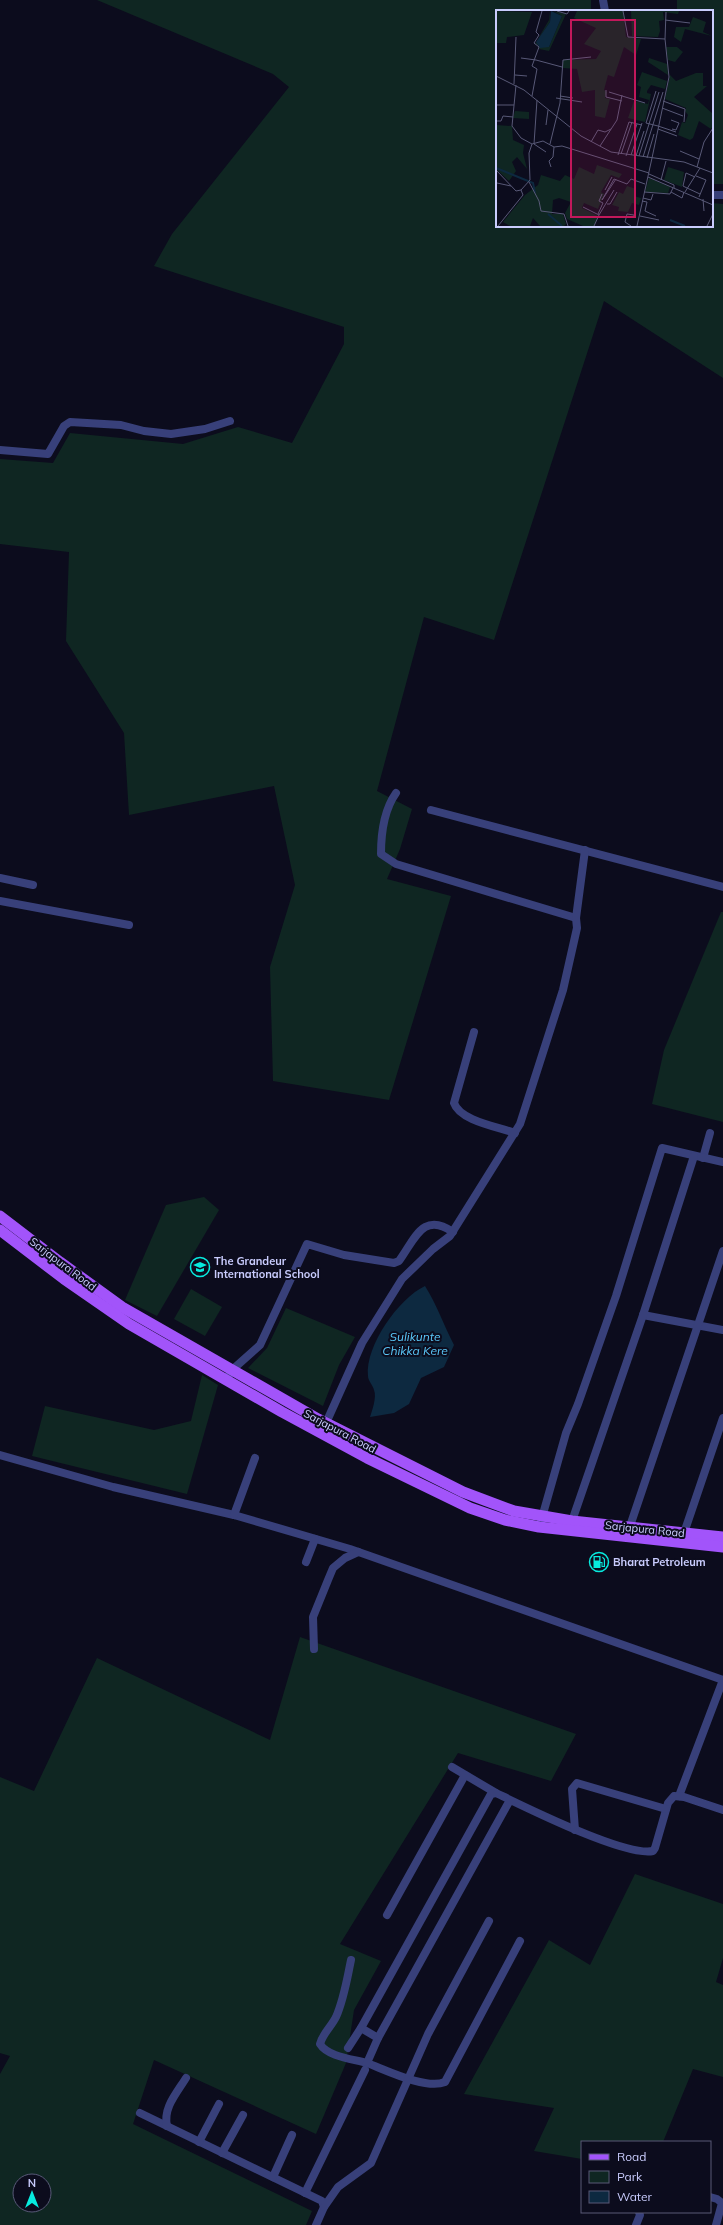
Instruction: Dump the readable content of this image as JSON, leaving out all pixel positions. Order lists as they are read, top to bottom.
{
  "streets": {
    "main road": ["Sarjapura Road"]
  },
  "water": ["Sulikunte Chikka Kere"],
  "places": {
    "school or university": ["The Grandeur International School"],
    "fuel station": ["Bharat Petroleum"]
  },
  "legend": ["Road", "Park", "Water"],
  "north": "top"
}
